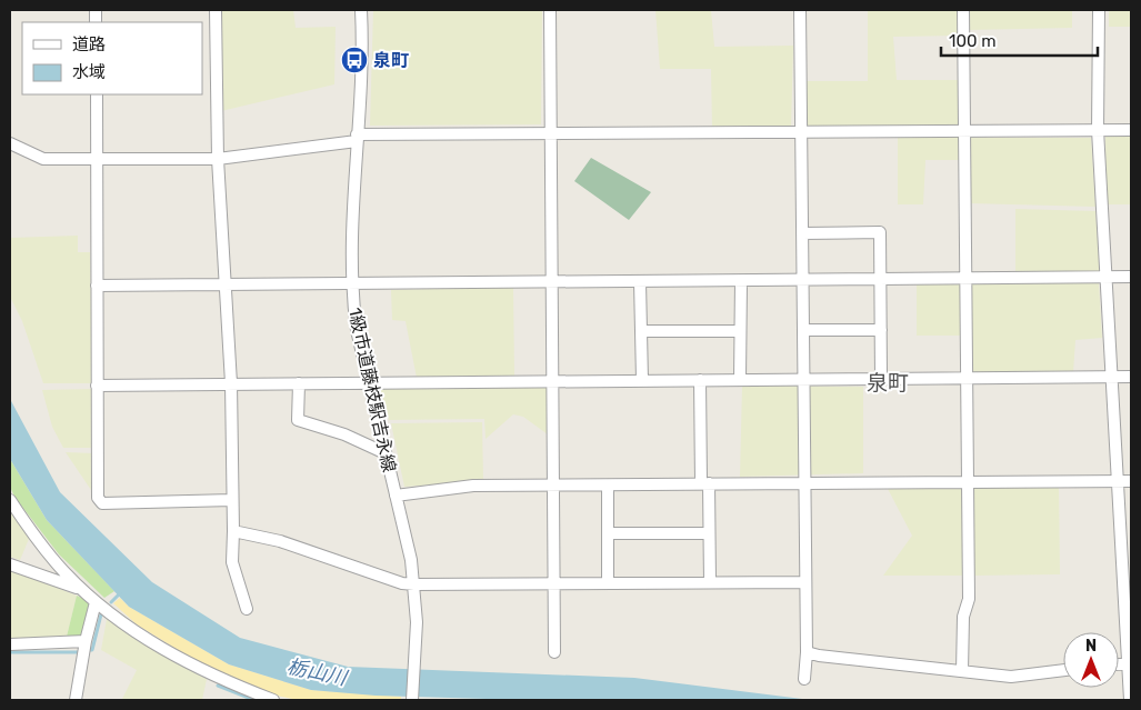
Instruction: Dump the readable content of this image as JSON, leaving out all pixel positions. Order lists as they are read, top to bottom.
{
  "streets": {
    "street": ["1級市道藤枝駅吉永線"]
  },
  "districts": ["泉町"],
  "water": ["栃山川"],
  "places": {
    "bus stop": ["泉町"]
  },
  "legend": ["道路", "水域"],
  "scale_bar": "100 m",
  "north": "top"
}
